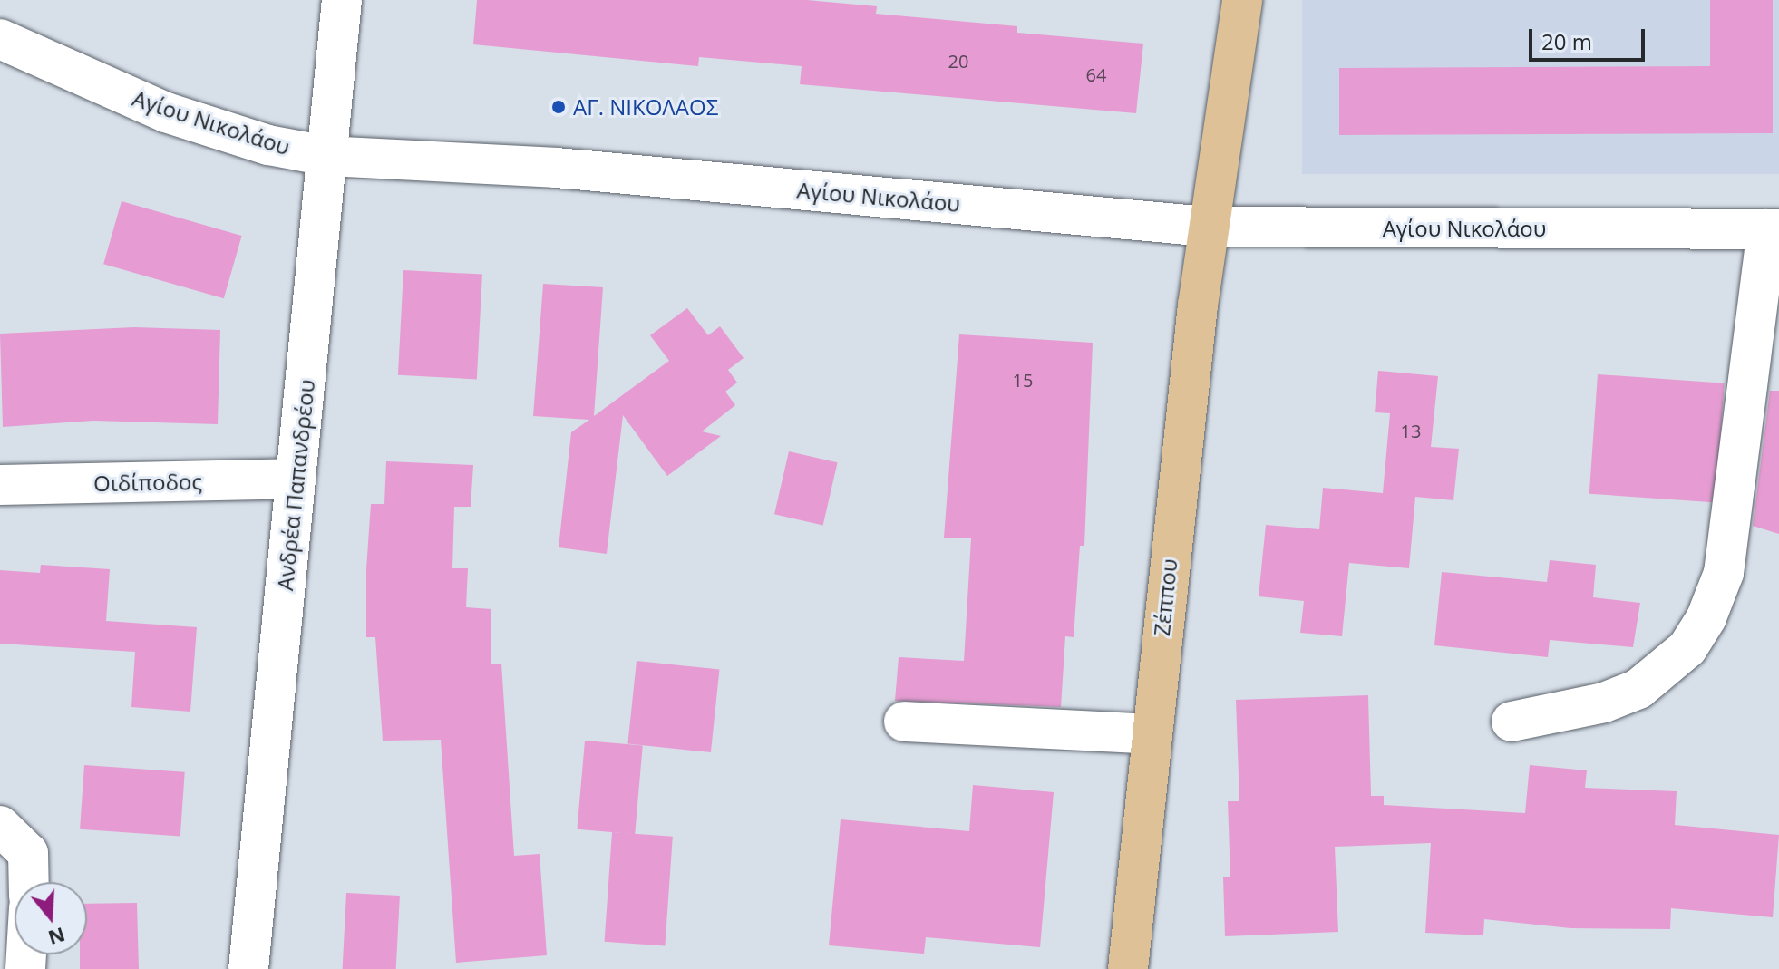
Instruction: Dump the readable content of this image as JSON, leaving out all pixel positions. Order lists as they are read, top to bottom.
{
  "streets": {
    "main road": ["Ζέππου"],
    "street": ["Αγίου Νικολάου", "Οιδίποδος", "Ανδρέα Παπανδρέου"]
  },
  "crossings": [
    ["Αγίου Νικολάου", "Ανδρέα Παπανδρέου"],
    ["Αγίου Νικολάου", "Ζέππου"],
    ["Οιδίποδος", "Ανδρέα Παπανδρέου"]
  ],
  "places": ["ΑΓ. ΝΙΚΟΛΑΟΣ"],
  "house_numbers": [
    "20",
    "64",
    "15",
    "13"
  ],
  "scale_bar": "20 m",
  "north": "bottom"
}
